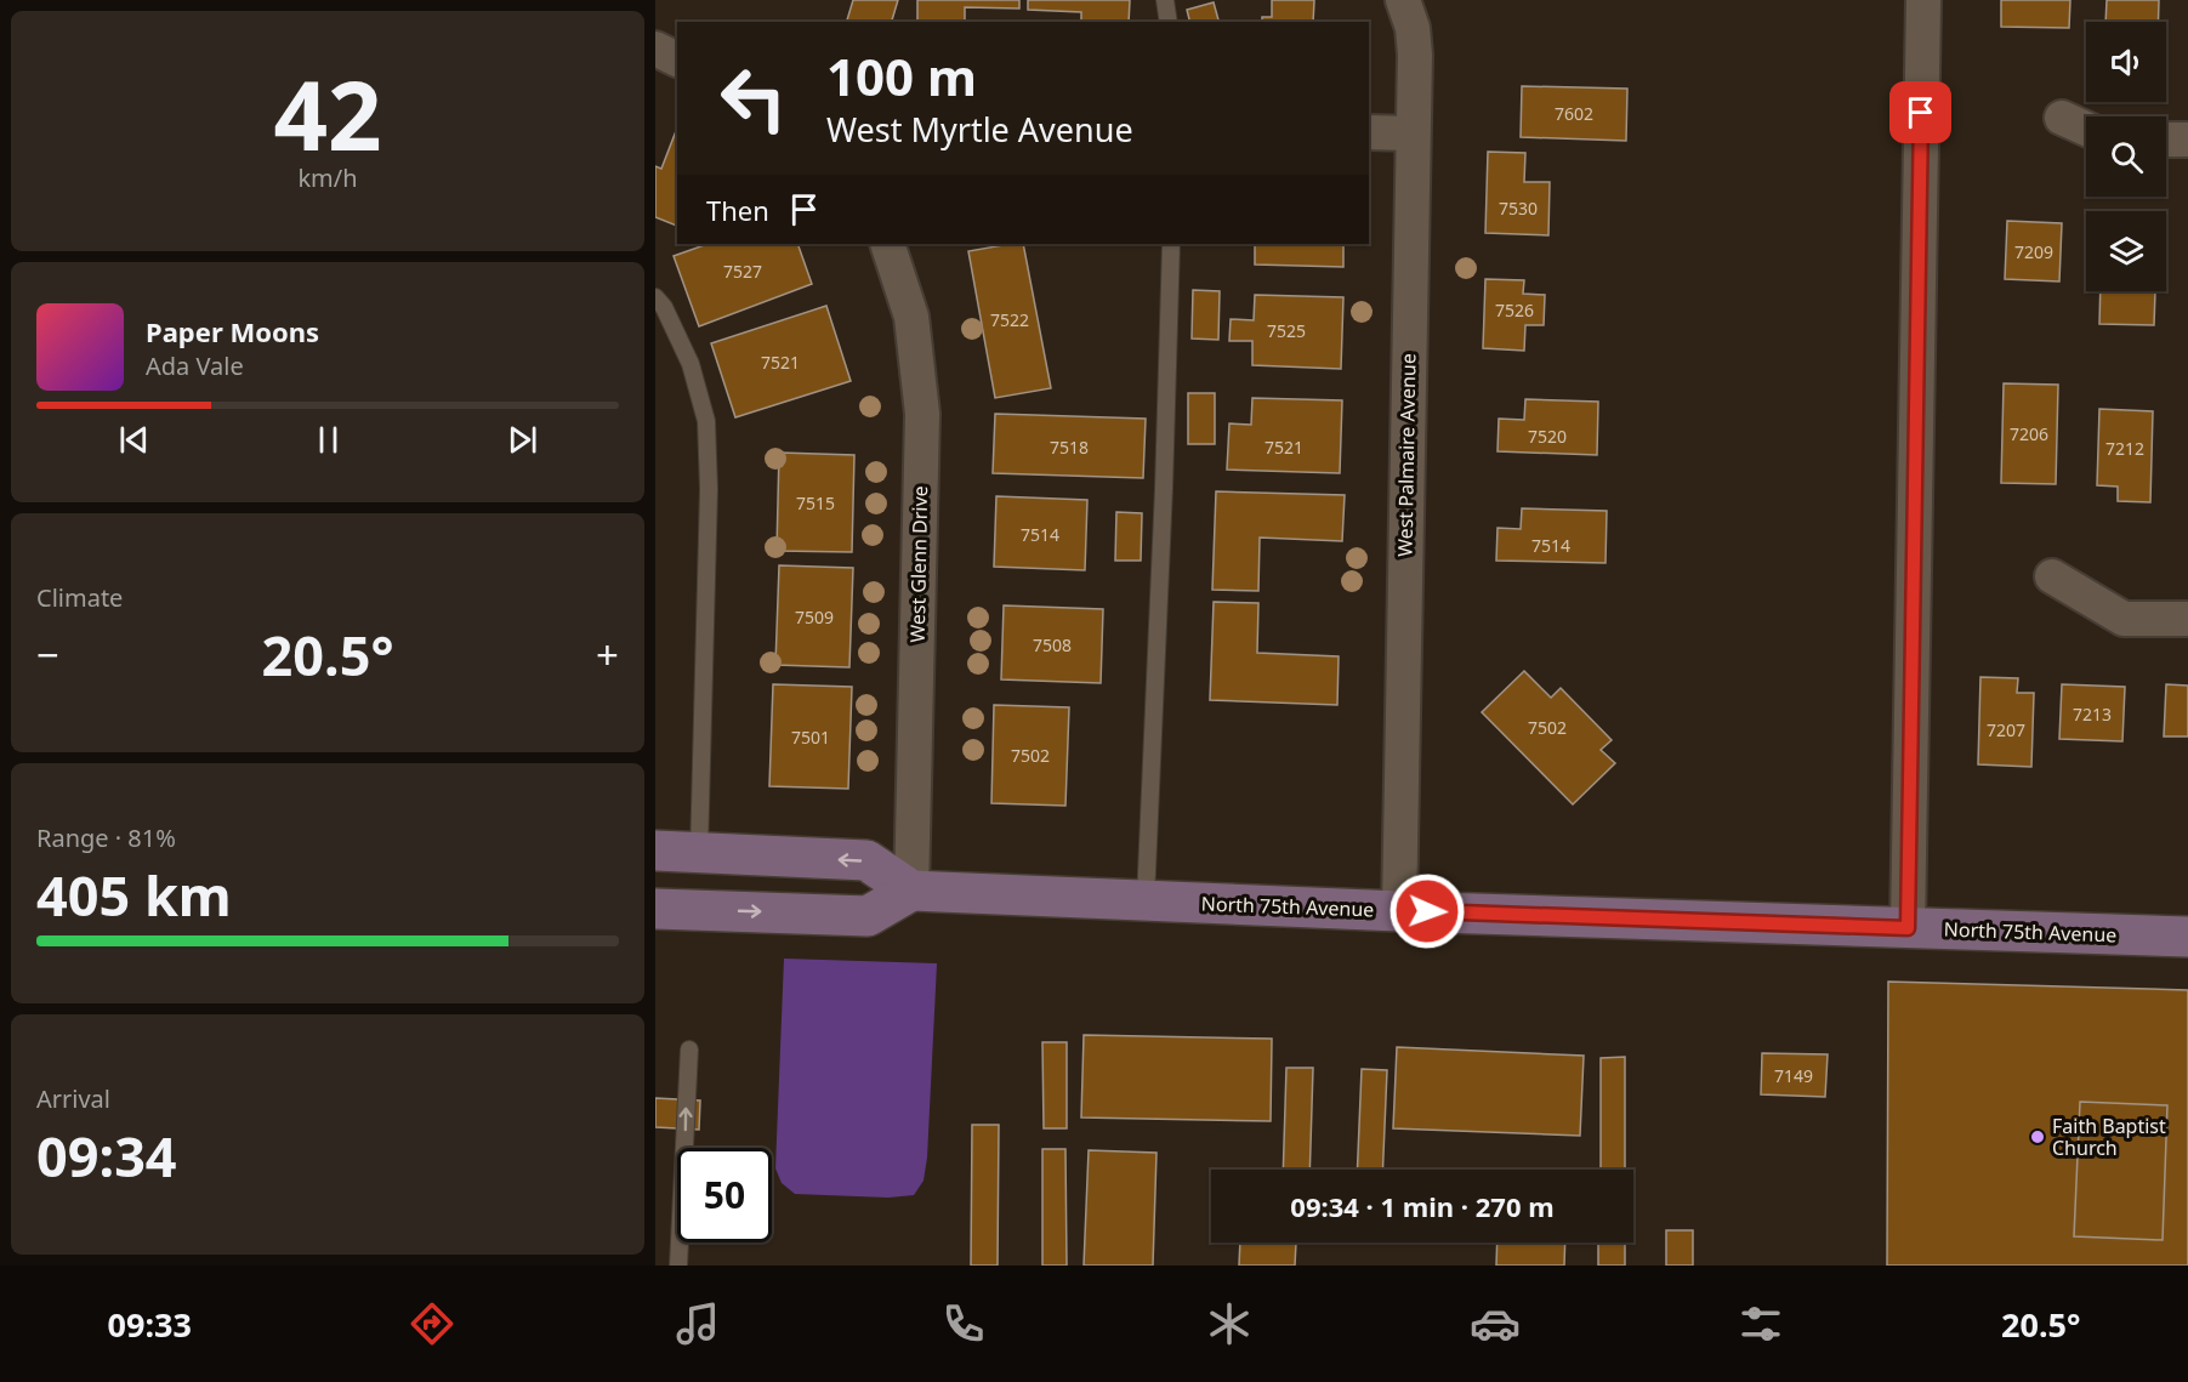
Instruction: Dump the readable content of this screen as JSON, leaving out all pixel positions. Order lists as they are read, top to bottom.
{
  "streets": {
    "main road": ["North 75th Avenue"],
    "street": ["West Palmaire Avenue", "West Glenn Drive"]
  },
  "crossings": [
    ["West Palmaire Avenue", "North 75th Avenue"],
    ["West Glenn Drive", "North 75th Avenue"]
  ],
  "places": ["Faith Baptist Church"],
  "house_numbers": [
    "7602",
    "7530",
    "7209",
    "7527",
    "7526",
    "7522",
    "7525",
    "7521",
    "7206",
    "7520",
    "7518",
    "7521",
    "7212",
    "7515",
    "7514",
    "7514",
    "7509",
    "7508",
    "7213",
    "7502",
    "7207",
    "7501",
    "7502",
    "7149"
  ],
  "page": {
    "tile": [
      ["42", "km/h"],
      "Climate",
      ["Range · 81%", "405 km"],
      ["Arrival", "09:34"]
    ],
    "turn": ["100 m", "West Myrtle Avenue"],
    "then": "Then",
    "song": ["Paper Moons", "Ada Vale"],
    "heat": ["−", "20.5°", "+"],
    "limit": "50",
    "trip": "09:34 · 1 min · 270 m",
    "tabs": ["09:33", "20.5°"]
  }
}
